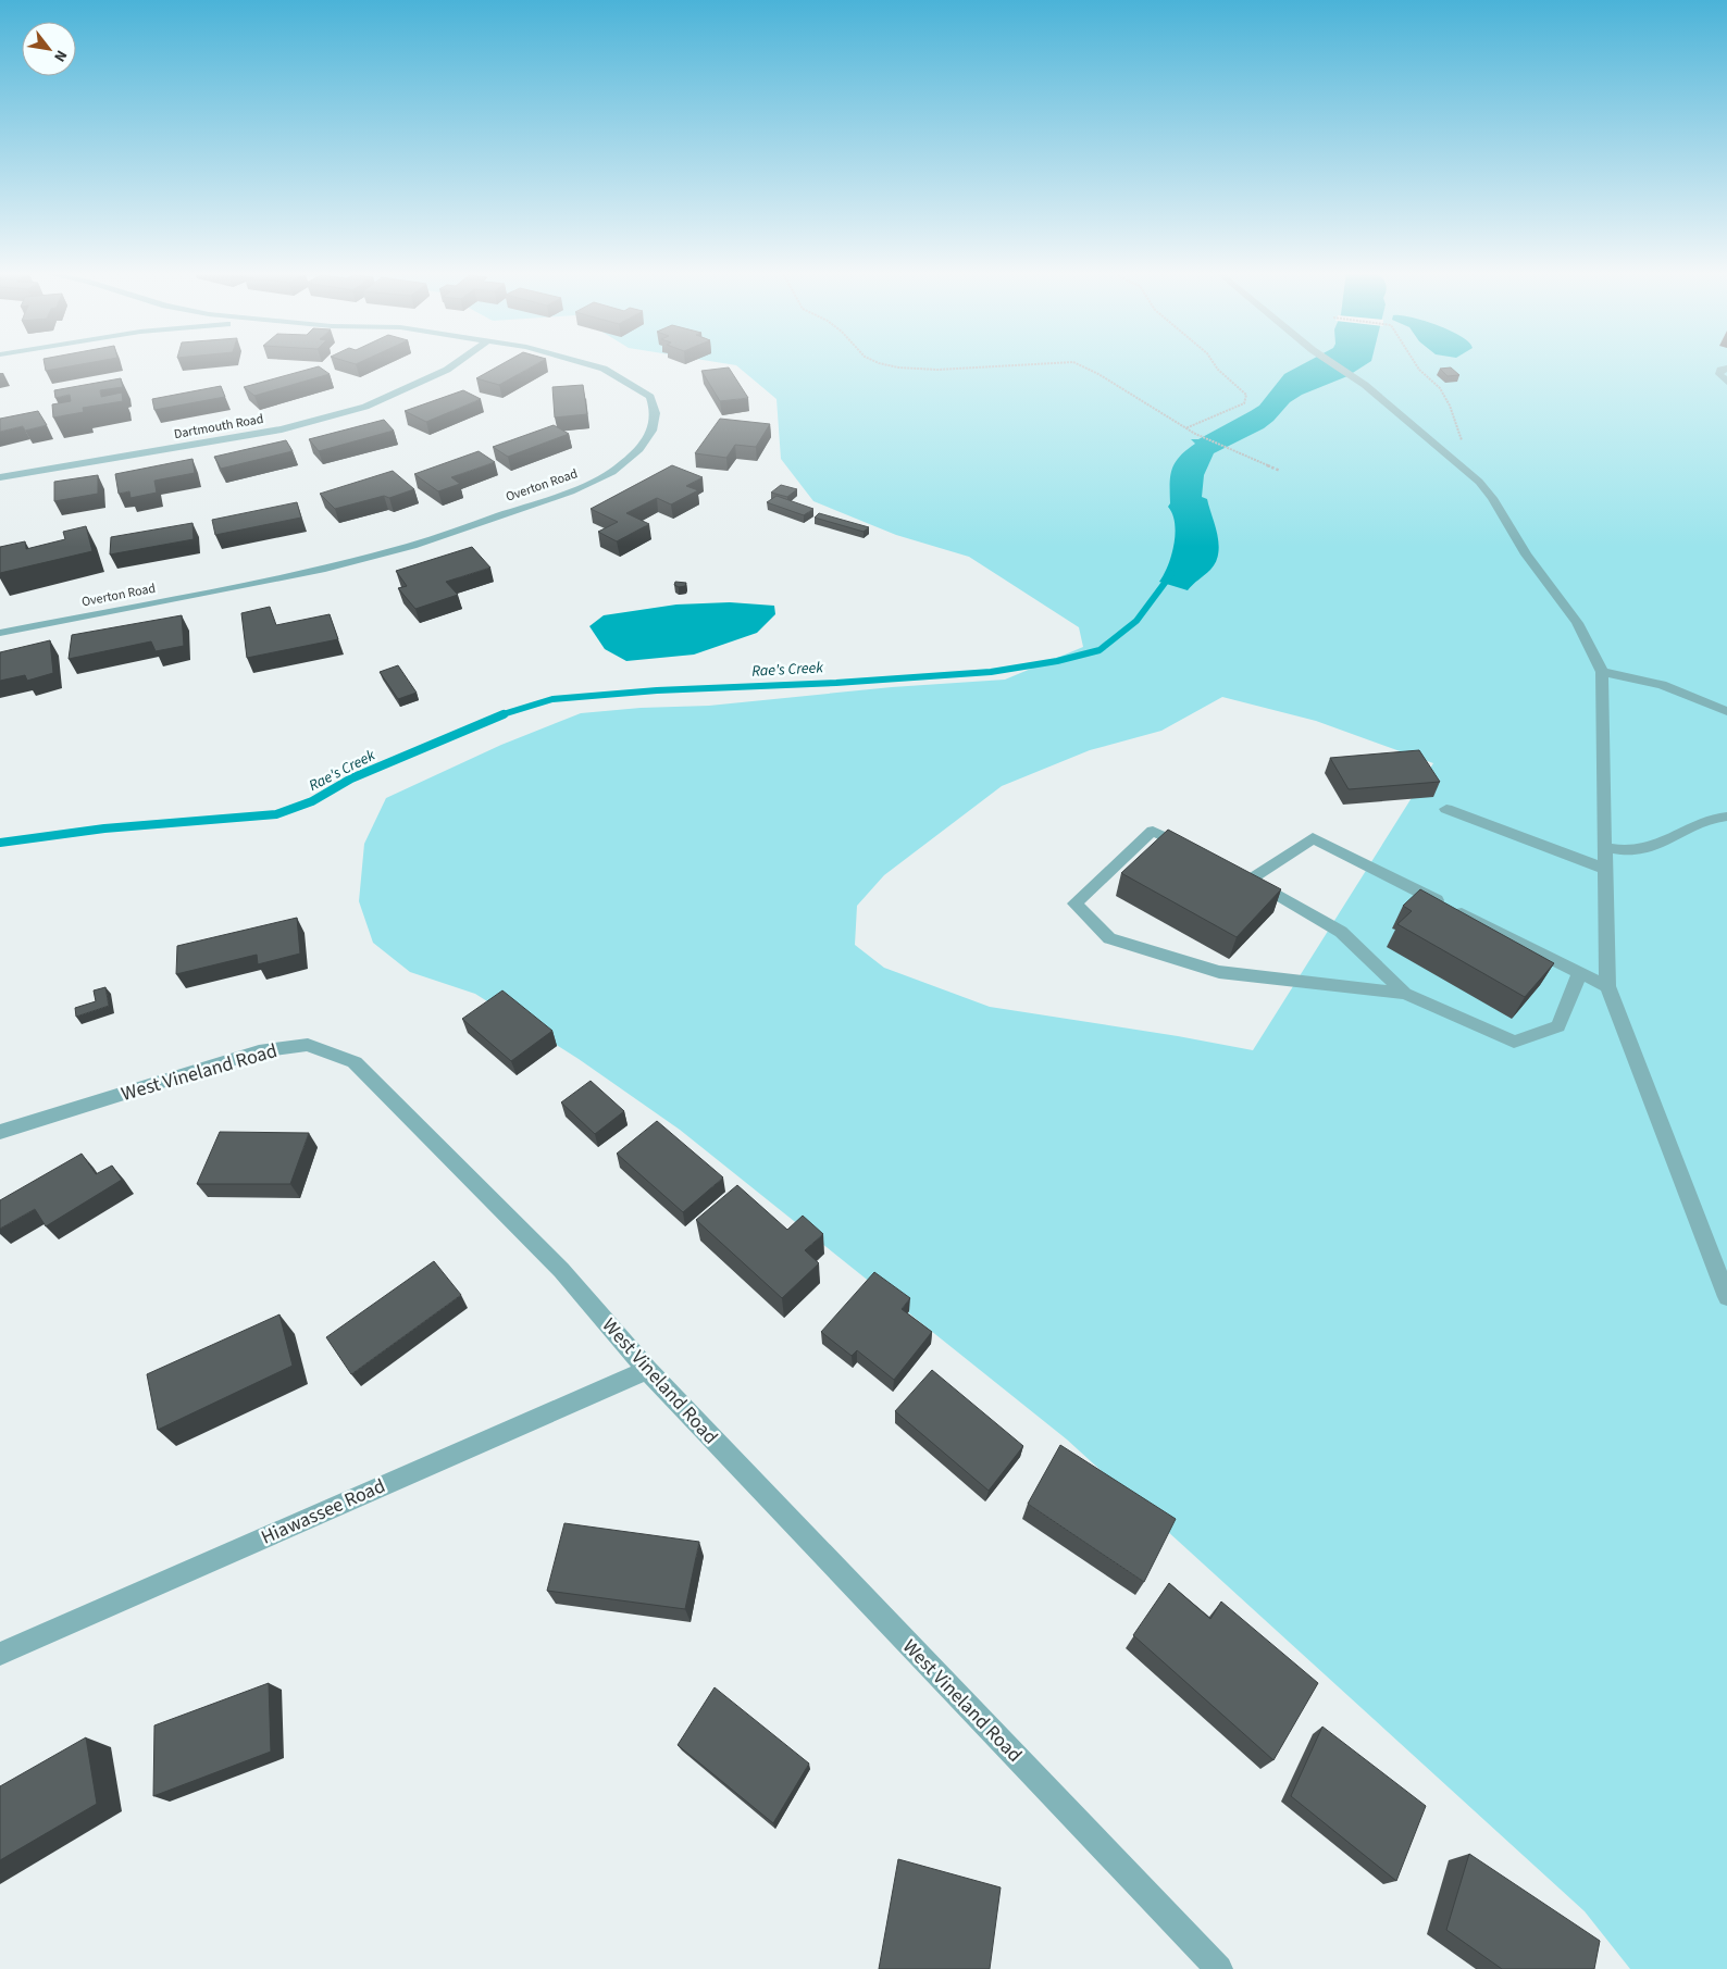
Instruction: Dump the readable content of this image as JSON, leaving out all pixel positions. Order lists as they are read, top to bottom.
{
  "streets": {
    "street": [
      "Dartmouth Road",
      "Overton Road",
      "West Vineland Road",
      "Hiawassee Road"
    ]
  },
  "crossings": [
    ["West Vineland Road", "Hiawassee Road"]
  ],
  "water": ["Rae's Creek"],
  "north": "bottom right"
}
